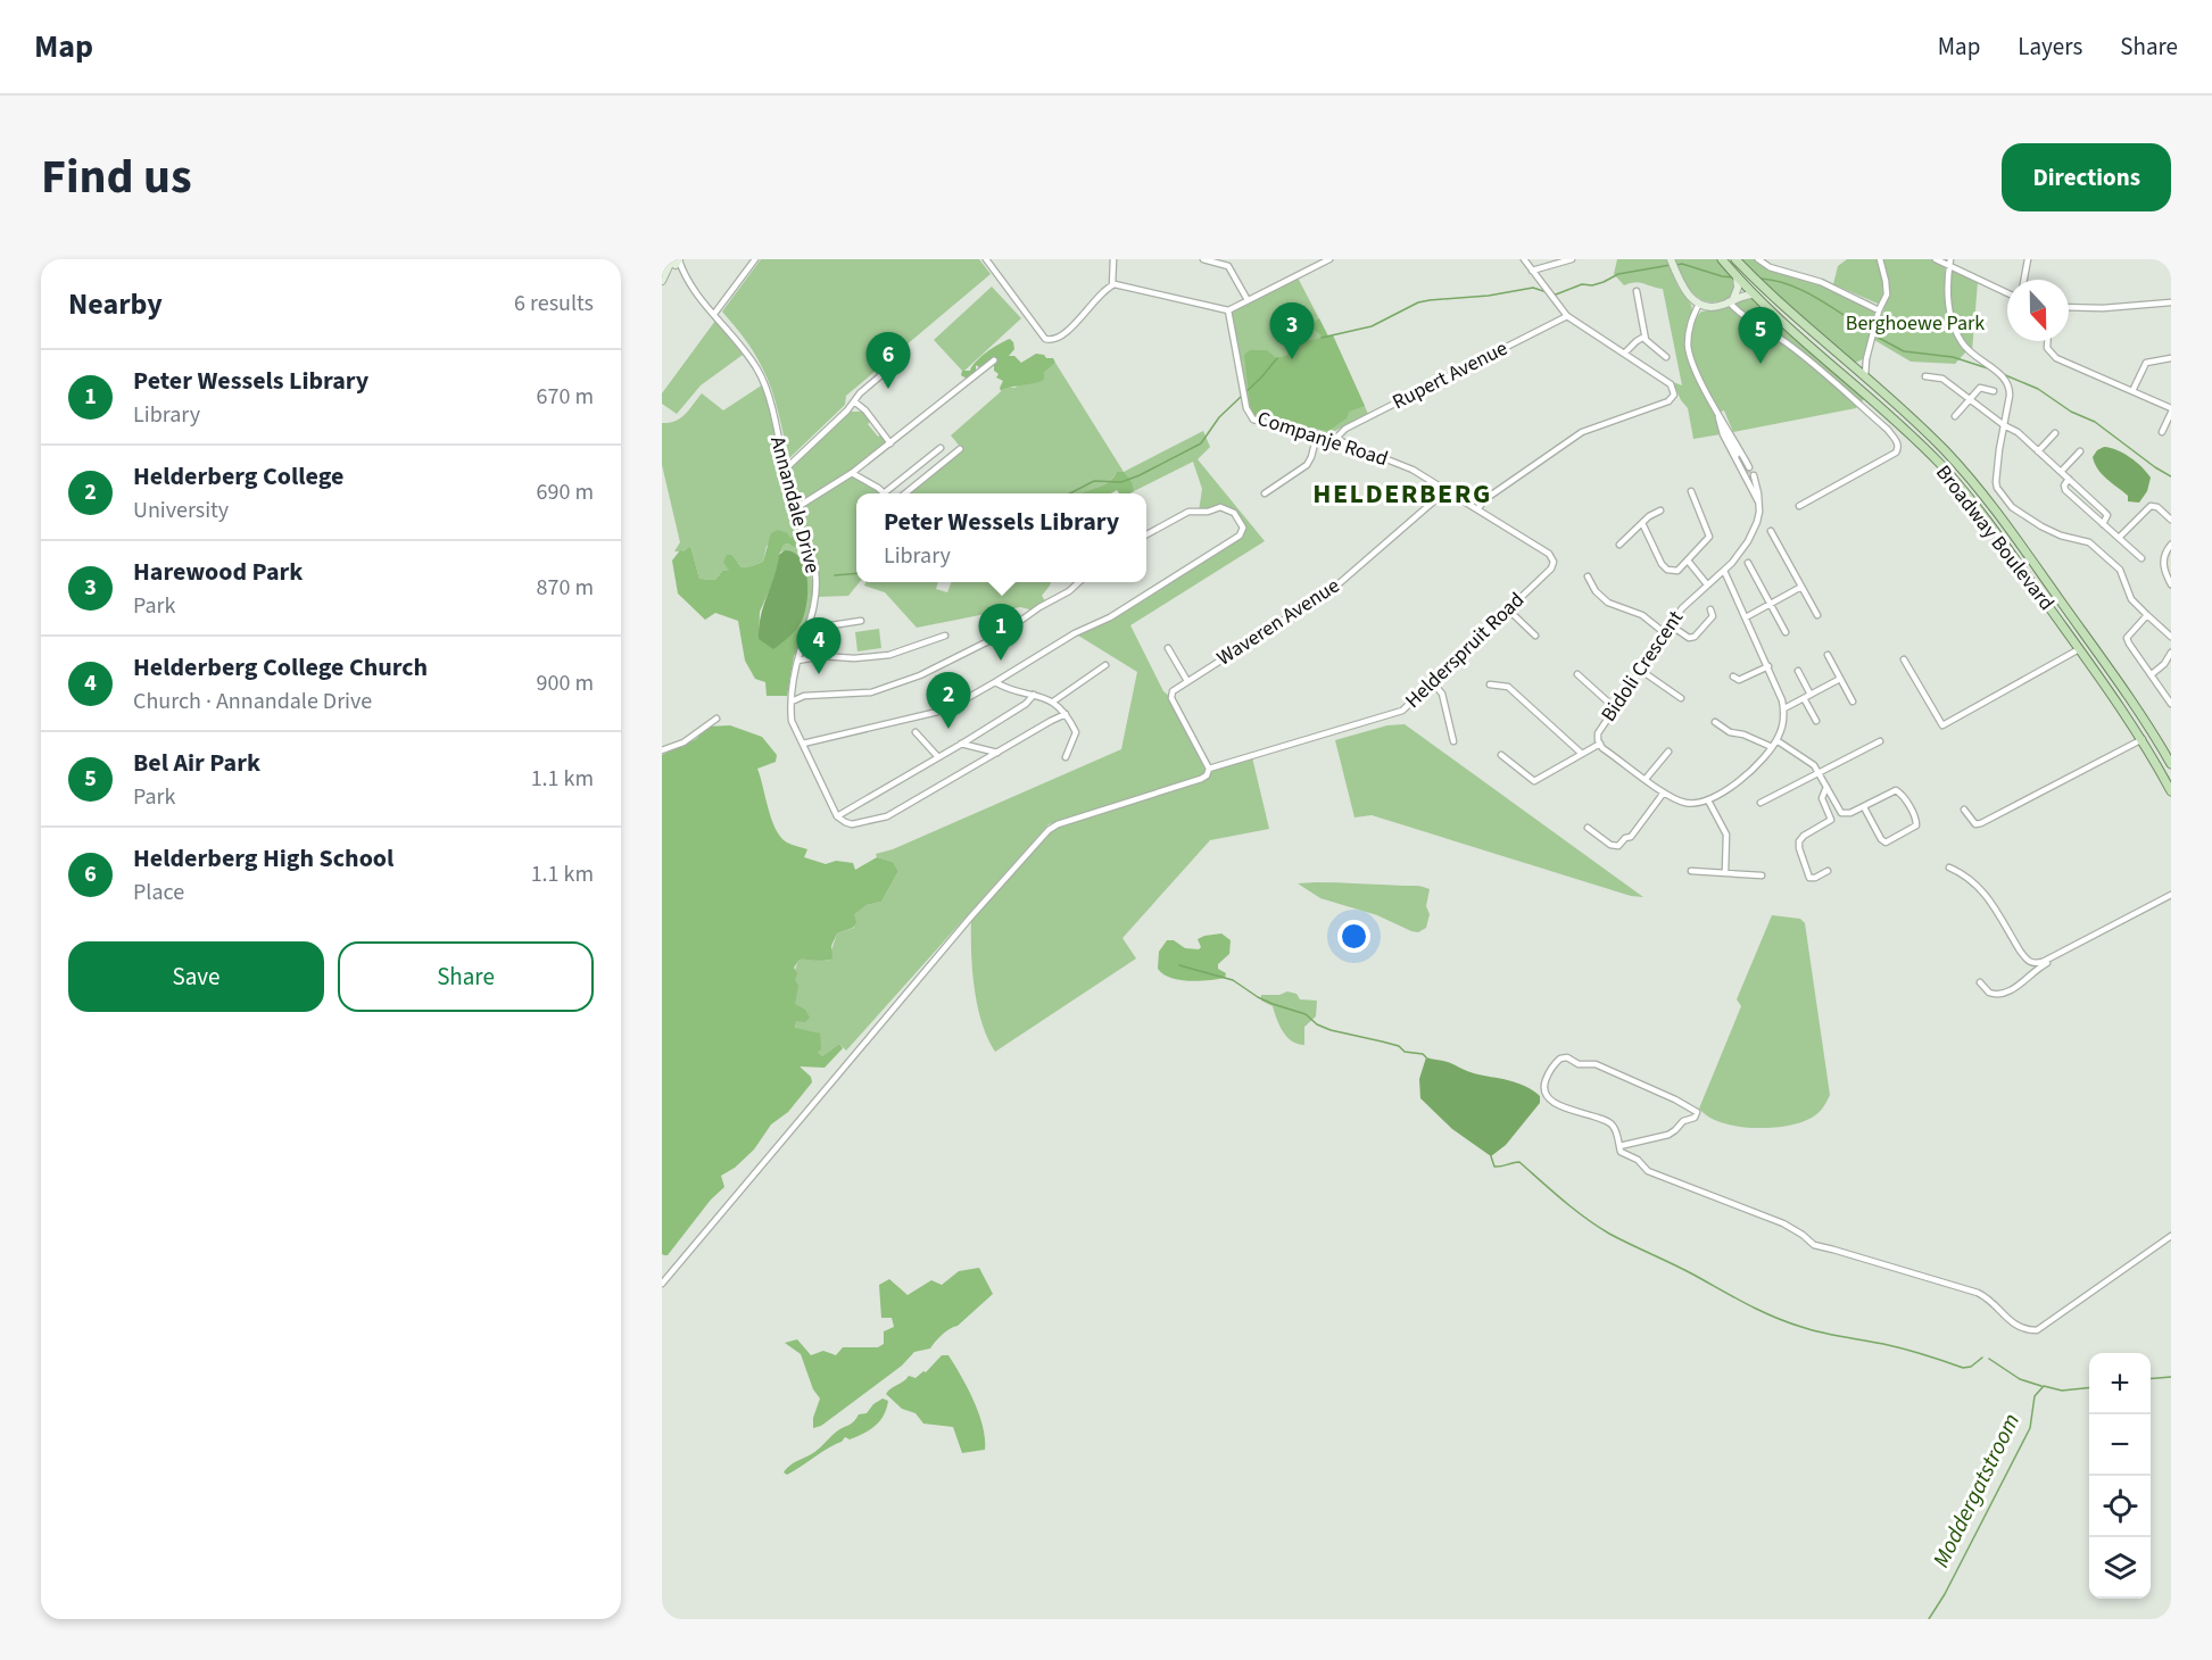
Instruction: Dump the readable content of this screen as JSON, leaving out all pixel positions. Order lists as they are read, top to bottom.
{
  "streets": {
    "main road": ["Broadway Boulevard"],
    "street": [
      "Rupert Avenue",
      "Companje Road",
      "Annandale Drive",
      "Waveren Avenue",
      "Helderspruit Road",
      "Bidoli Crescent"
    ]
  },
  "crossings": [
    ["Rupert Avenue", "Companje Road"],
    ["Companje Road", "Waveren Avenue"],
    ["Companje Road", "Helderspruit Road"]
  ],
  "districts": ["HELDERBERG"],
  "water": ["Moddergatstroom"],
  "parks": ["Berghoewe Park"],
  "north": "bottom",
  "page": {
    "header": "Map",
    "nav": ["Map", "Layers", "Share"],
    "title": "Find us",
    "buttons": [
      "Directions",
      ["Save", "Share"]
    ],
    "heading": ["Nearby", "6 results"],
    "pins": [
      "3",
      "5",
      "6",
      "1",
      "4",
      "2"
    ],
    "list": [
      {
        "mark": "1",
        "name": "Peter Wessels Library",
        "note": "Library",
        "value": "670 m"
      },
      {
        "mark": "2",
        "name": "Helderberg College",
        "note": "University",
        "value": "690 m"
      },
      {
        "mark": "3",
        "name": "Harewood Park",
        "note": "Park",
        "value": "870 m"
      },
      {
        "mark": "4",
        "name": "Helderberg College Church",
        "note": "Church · Annandale Drive",
        "value": "900 m"
      },
      {
        "mark": "5",
        "name": "Bel Air Park",
        "note": "Park",
        "value": "1.1 km"
      },
      {
        "mark": "6",
        "name": "Helderberg High School",
        "note": "Place",
        "value": "1.1 km"
      }
    ],
    "popup": ["Peter Wessels Library", "Library"],
    "map_buttons": ["+", "−"]
  }
}
